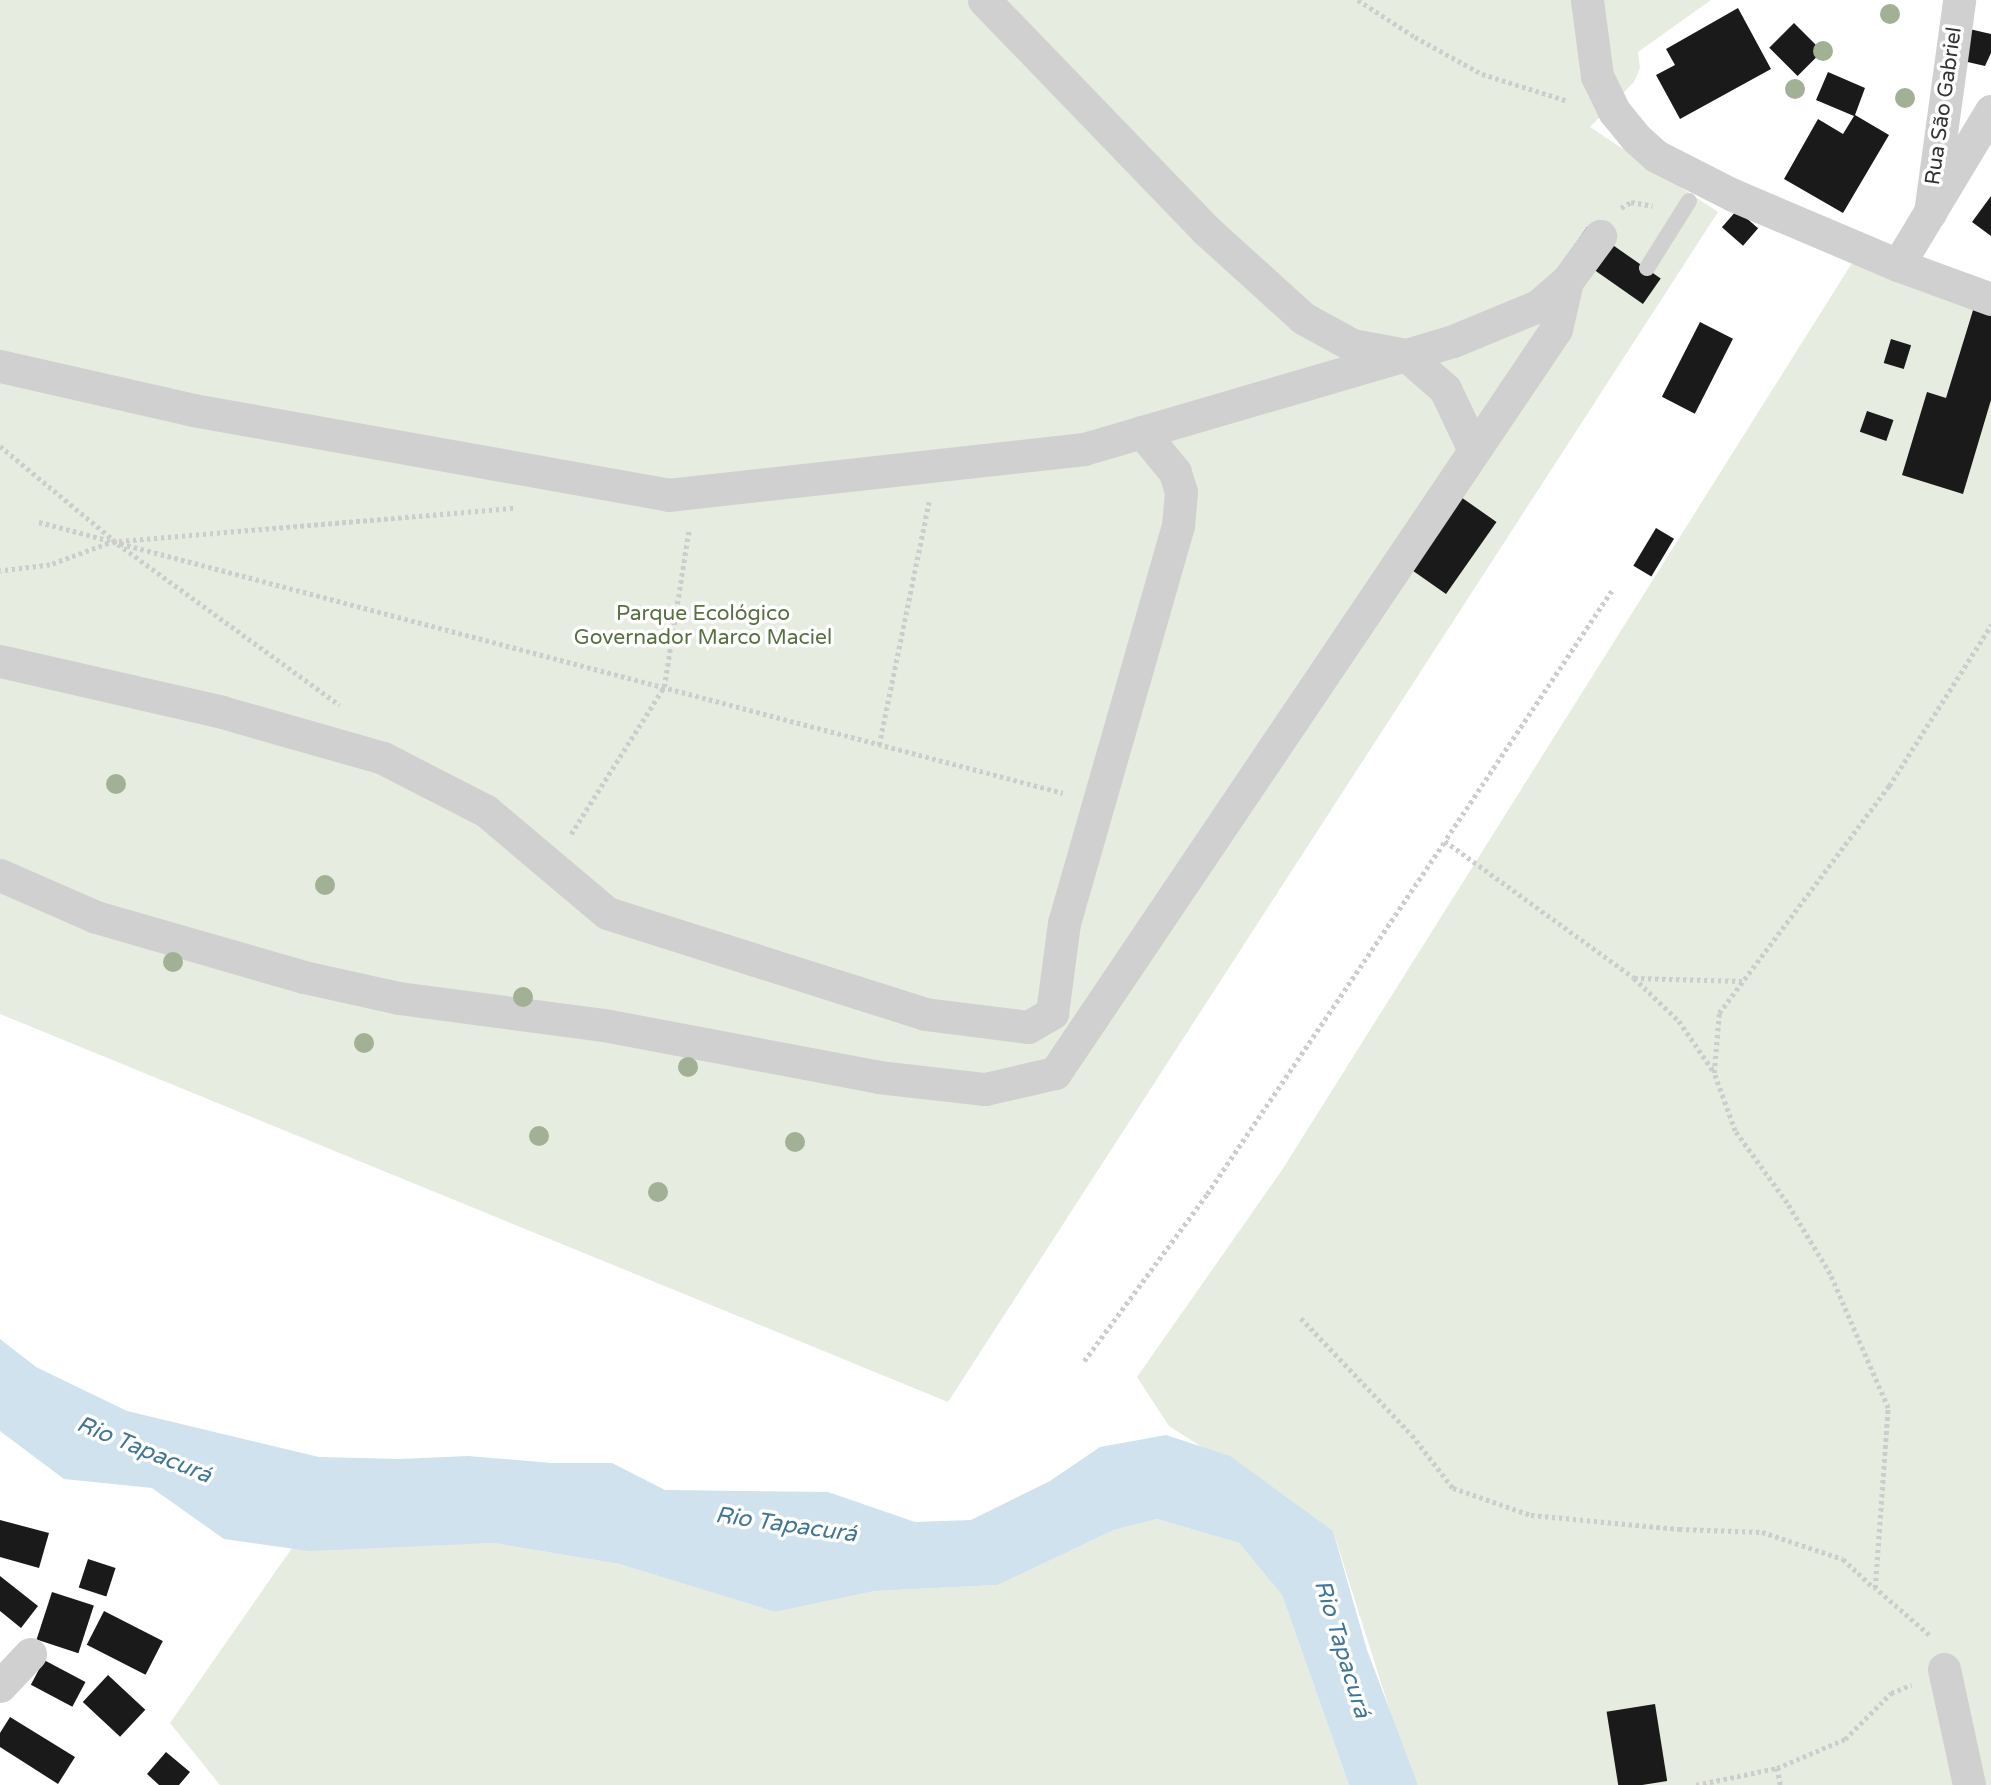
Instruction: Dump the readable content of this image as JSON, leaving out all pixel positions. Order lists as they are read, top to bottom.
{
  "streets": {
    "street": ["Rua São Gabriel"]
  },
  "water": ["Rio Tapacurá"],
  "parks": ["Parque Ecológico Governador Marco Maciel"]
}
